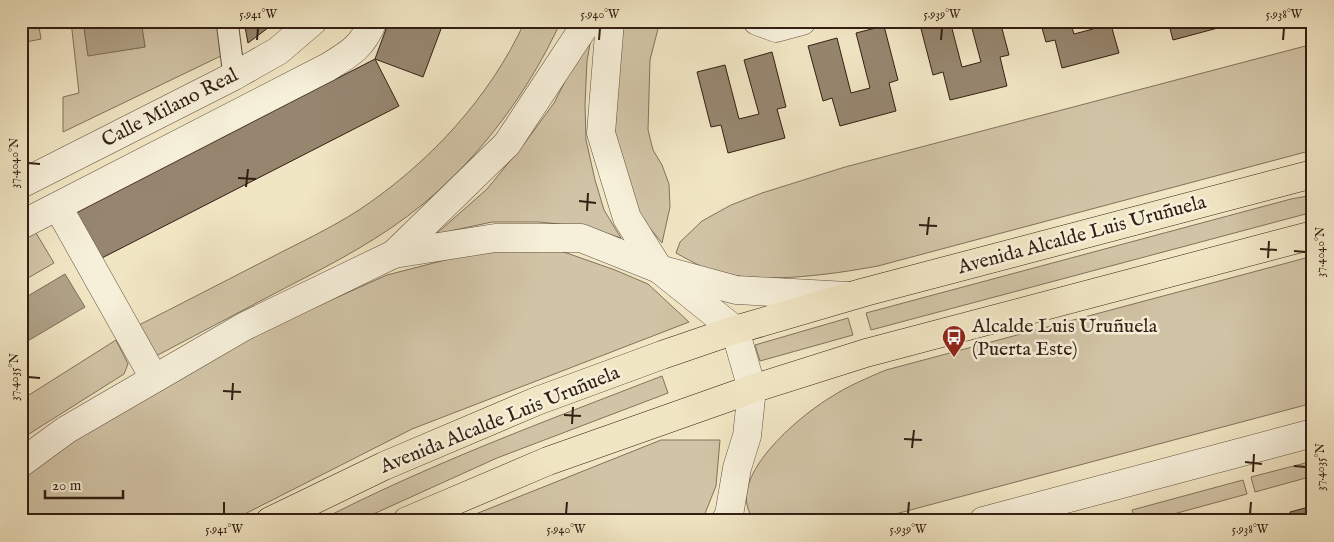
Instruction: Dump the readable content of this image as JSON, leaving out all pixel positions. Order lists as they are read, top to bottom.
{
  "streets": {
    "main road": ["Avenida Alcalde Luis Uruñuela"],
    "street": ["Calle Milano Real"]
  },
  "places": {
    "bus stop": ["Alcalde Luis Uruñuela (Puerta Este)"]
  },
  "scale_bar": "20 m",
  "coordinates": [
    "5.941°W",
    "5.940°W",
    "5.939°W",
    "5.938°W",
    "37.4040°N",
    "37.4035°N"
  ]
}
